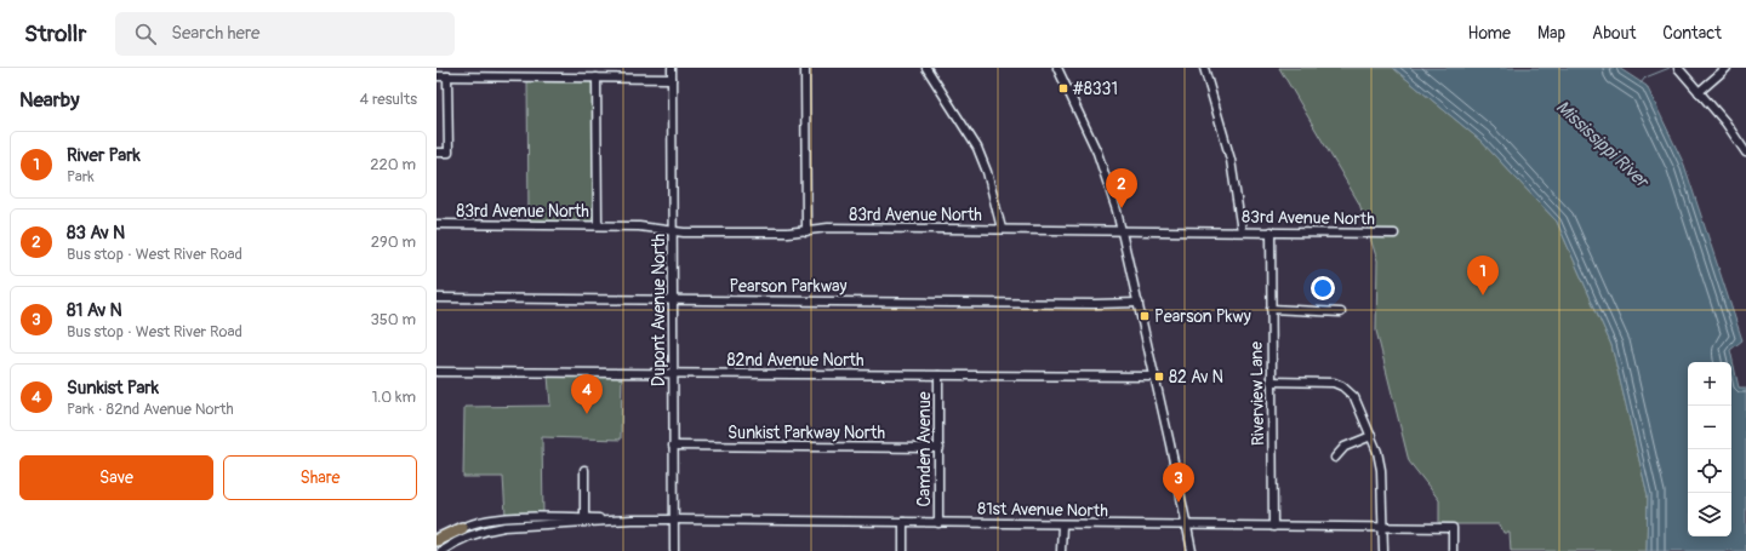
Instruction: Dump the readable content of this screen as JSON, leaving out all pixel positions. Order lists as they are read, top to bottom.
{
  "streets": {
    "street": [
      "83rd Avenue North",
      "Pearson Parkway",
      "Dupont Avenue North",
      "82nd Avenue North",
      "Riverview Lane",
      "Sunkist Parkway North",
      "Camden Avenue",
      "81st Avenue North"
    ]
  },
  "crossings": [
    ["83rd Avenue North", "Dupont Avenue North"],
    ["83rd Avenue North", "Riverview Lane"],
    ["Pearson Parkway", "Dupont Avenue North"],
    ["Dupont Avenue North", "82nd Avenue North"],
    ["Dupont Avenue North", "Sunkist Parkway North"],
    ["Dupont Avenue North", "81st Avenue North"],
    ["82nd Avenue North", "Camden Avenue"],
    ["Riverview Lane", "81st Avenue North"],
    ["Sunkist Parkway North", "Camden Avenue"],
    ["Camden Avenue", "81st Avenue North"]
  ],
  "water": ["Mississippi River"],
  "places": {
    "transit": ["#8331", "Pearson Pkwy", "82 Av N"]
  },
  "page": {
    "header": "Strollr",
    "search": "Search here",
    "nav": [
      "Home",
      "Map",
      "About",
      "Contact"
    ],
    "heading": ["Nearby", "4 results"],
    "list": [
      {
        "mark": "1",
        "name": "River Park",
        "note": "Park",
        "value": "220 m"
      },
      {
        "mark": "2",
        "name": "83 Av N",
        "note": "Bus stop · West River Road",
        "value": "290 m"
      },
      {
        "mark": "3",
        "name": "81 Av N",
        "note": "Bus stop · West River Road",
        "value": "350 m"
      },
      {
        "mark": "4",
        "name": "Sunkist Park",
        "note": "Park · 82nd Avenue North",
        "value": "1.0 km"
      }
    ],
    "pins": [
      "2",
      "1",
      "4",
      "3"
    ],
    "map_buttons": ["+", "−"],
    "buttons": ["Save", "Share"]
  }
}
